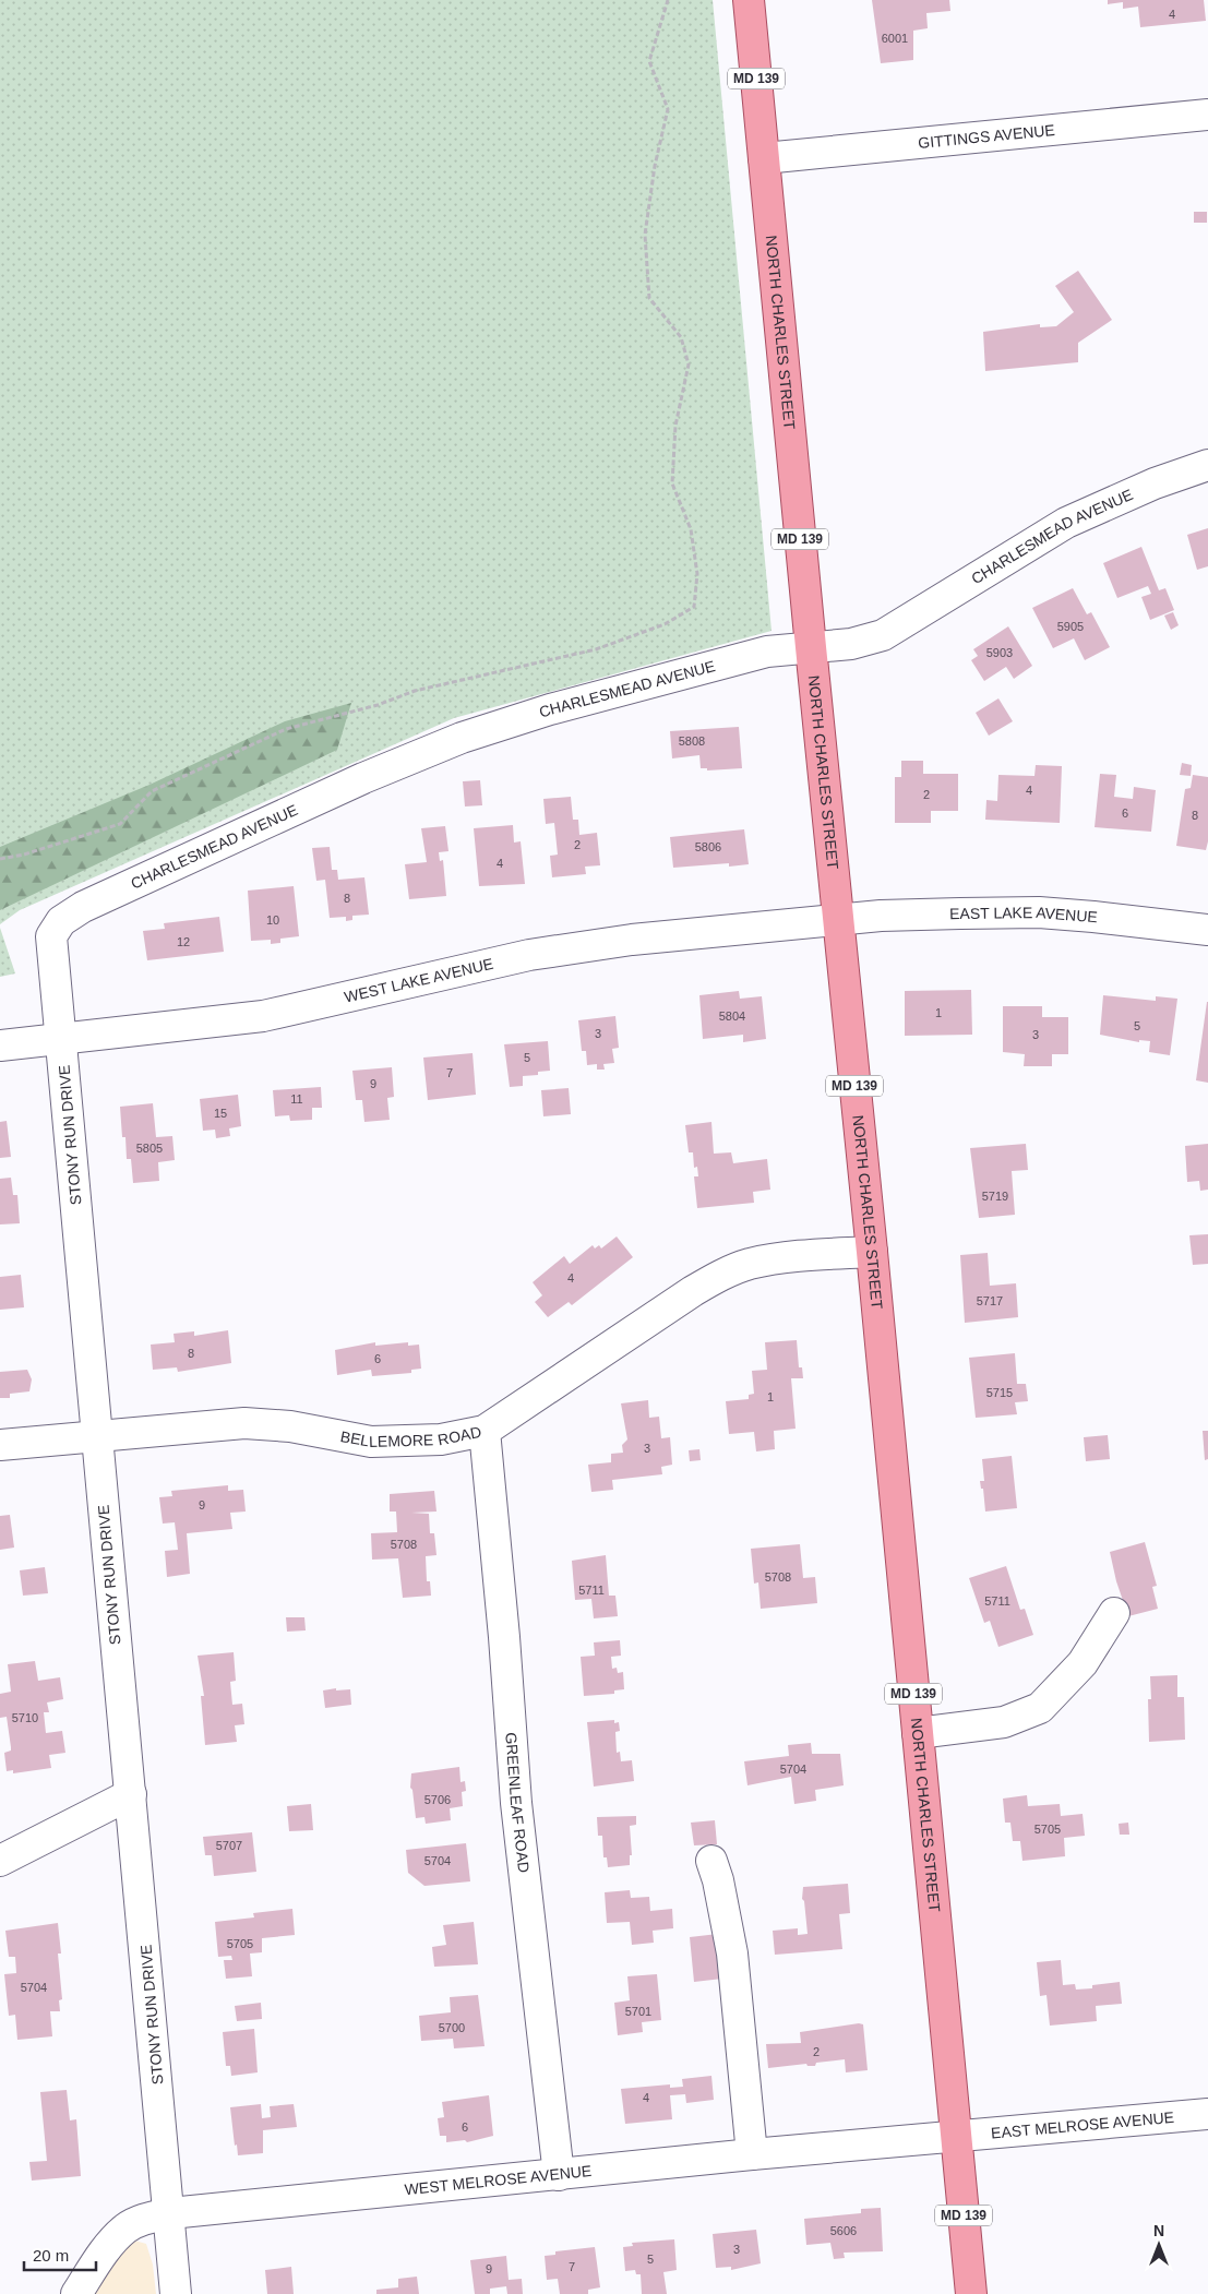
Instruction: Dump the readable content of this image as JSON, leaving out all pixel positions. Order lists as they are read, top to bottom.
{
  "streets": {
    "main road": ["MD 139", "NORTH CHARLES STREET"],
    "street": [
      "GITTINGS AVENUE",
      "CHARLESMEAD AVENUE",
      "EAST LAKE AVENUE",
      "WEST LAKE AVENUE",
      "STONY RUN DRIVE",
      "BELLEMORE ROAD",
      "GREENLEAF ROAD",
      "EAST MELROSE AVENUE",
      "WEST MELROSE AVENUE"
    ]
  },
  "crossings": [
    ["GITTINGS AVENUE", "NORTH CHARLES STREET"],
    ["NORTH CHARLES STREET", "CHARLESMEAD AVENUE"],
    ["NORTH CHARLES STREET", "EAST LAKE AVENUE"],
    ["NORTH CHARLES STREET", "WEST LAKE AVENUE"],
    ["NORTH CHARLES STREET", "BELLEMORE ROAD"],
    ["NORTH CHARLES STREET", "EAST MELROSE AVENUE"],
    ["NORTH CHARLES STREET", "WEST MELROSE AVENUE"],
    ["CHARLESMEAD AVENUE", "STONY RUN DRIVE"],
    ["EAST LAKE AVENUE", "WEST LAKE AVENUE"],
    ["WEST LAKE AVENUE", "STONY RUN DRIVE"],
    ["STONY RUN DRIVE", "BELLEMORE ROAD"],
    ["STONY RUN DRIVE", "WEST MELROSE AVENUE"],
    ["BELLEMORE ROAD", "GREENLEAF ROAD"],
    ["GREENLEAF ROAD", "WEST MELROSE AVENUE"],
    ["EAST MELROSE AVENUE", "WEST MELROSE AVENUE"]
  ],
  "house_numbers": [
    "4",
    "6001",
    "5905",
    "5903",
    "5808",
    "4",
    "2",
    "6",
    "8",
    "2",
    "5806",
    "4",
    "8",
    "10",
    "12",
    "1",
    "5804",
    "5",
    "3",
    "3",
    "5",
    "7",
    "9",
    "11",
    "15",
    "5805",
    "5719",
    "4",
    "5717",
    "8",
    "6",
    "5715",
    "1",
    "3",
    "9",
    "5708",
    "5708",
    "5711",
    "5711",
    "5710",
    "5704",
    "5706",
    "5705",
    "5707",
    "5704",
    "5705",
    "5704",
    "5701",
    "5700",
    "2",
    "4",
    "6",
    "5606",
    "3",
    "5",
    "7",
    "9"
  ],
  "scale_bar": "20 m",
  "north": "top"
}
